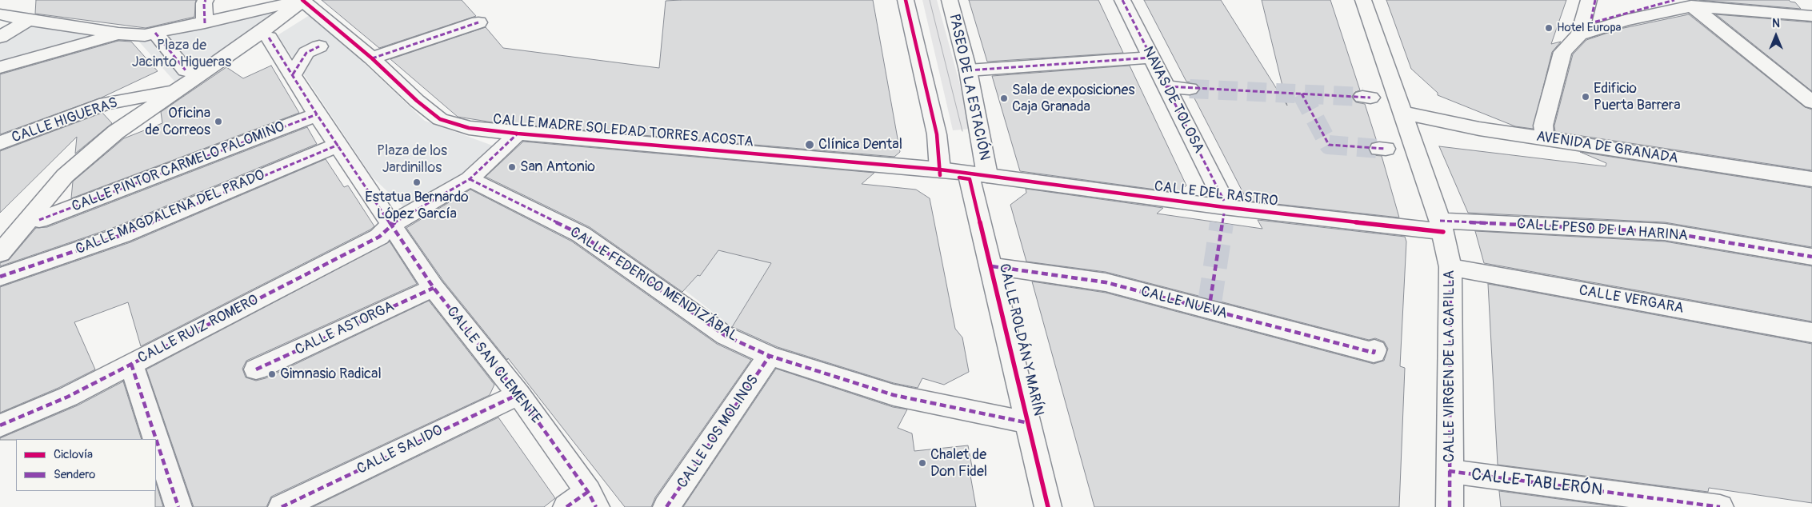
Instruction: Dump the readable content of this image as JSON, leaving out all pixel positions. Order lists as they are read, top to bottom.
{
  "streets": {
    "street": [
      "PASEO DE LA ESTACIÓN",
      "NAVAS DE TOLOSA",
      "CALLE HIGUERAS",
      "CALLE MADRE SOLEDAD TORRES ACOSTA",
      "AVENIDA DE GRANADA",
      "CALLE PINTOR CARMELO PALOMINO",
      "CALLE DEL RASTRO",
      "CALLE MAGDALENA DEL PRADO",
      "CALLE PESO DE LA HARINA",
      "CALLE FEDERICO MENDIZÁBAL",
      "CALLE VERGARA",
      "CALLE NUEVA",
      "CALLE ASTORGA",
      "CALLE RUIZ ROMERO",
      "CALLE ROLDÁN Y MARÍN",
      "CALLE SAN CLEMENTE",
      "CALLE VIRGEN DE LA CAPILLA",
      "CALLE LOS MOLINOS",
      "CALLE SALIDO",
      "CALLE TABLERÓN"
    ]
  },
  "crossings": [
    ["PASEO DE LA ESTACIÓN", "CALLE MADRE SOLEDAD TORRES ACOSTA"],
    ["PASEO DE LA ESTACIÓN", "CALLE DEL RASTRO"],
    ["PASEO DE LA ESTACIÓN", "CALLE ROLDÁN Y MARÍN"],
    ["CALLE MADRE SOLEDAD TORRES ACOSTA", "CALLE DEL RASTRO"],
    ["CALLE MADRE SOLEDAD TORRES ACOSTA", "CALLE RUIZ ROMERO"],
    ["CALLE MADRE SOLEDAD TORRES ACOSTA", "CALLE ROLDÁN Y MARÍN"],
    ["AVENIDA DE GRANADA", "CALLE VIRGEN DE LA CAPILLA"],
    ["CALLE DEL RASTRO", "CALLE PESO DE LA HARINA"],
    ["CALLE DEL RASTRO", "CALLE ROLDÁN Y MARÍN"],
    ["CALLE DEL RASTRO", "CALLE VIRGEN DE LA CAPILLA"],
    ["CALLE PESO DE LA HARINA", "CALLE VIRGEN DE LA CAPILLA"],
    ["CALLE FEDERICO MENDIZÁBAL", "CALLE RUIZ ROMERO"],
    ["CALLE FEDERICO MENDIZÁBAL", "CALLE ROLDÁN Y MARÍN"],
    ["CALLE FEDERICO MENDIZÁBAL", "CALLE LOS MOLINOS"],
    ["CALLE VERGARA", "CALLE VIRGEN DE LA CAPILLA"],
    ["CALLE NUEVA", "CALLE ROLDÁN Y MARÍN"],
    ["CALLE ASTORGA", "CALLE SAN CLEMENTE"],
    ["CALLE RUIZ ROMERO", "CALLE SAN CLEMENTE"],
    ["CALLE SAN CLEMENTE", "CALLE SALIDO"],
    ["CALLE VIRGEN DE LA CAPILLA", "CALLE TABLERÓN"]
  ],
  "parks": ["Plaza de Jacinto Higueras", "Plaza de los Jardinillos"],
  "places": [
    "Hotel Europa",
    "Edificio Puerta Barrera",
    "Sala de exposiciones Caja Granada",
    "Oficina de Correos",
    "Clínica Dental",
    "San Antonio",
    "Estatua Bernardo López García",
    "Gimnasio Radical",
    "Chalet de Don Fidel"
  ],
  "legend": ["Ciclovía", "Sendero"],
  "north": "top"
}
